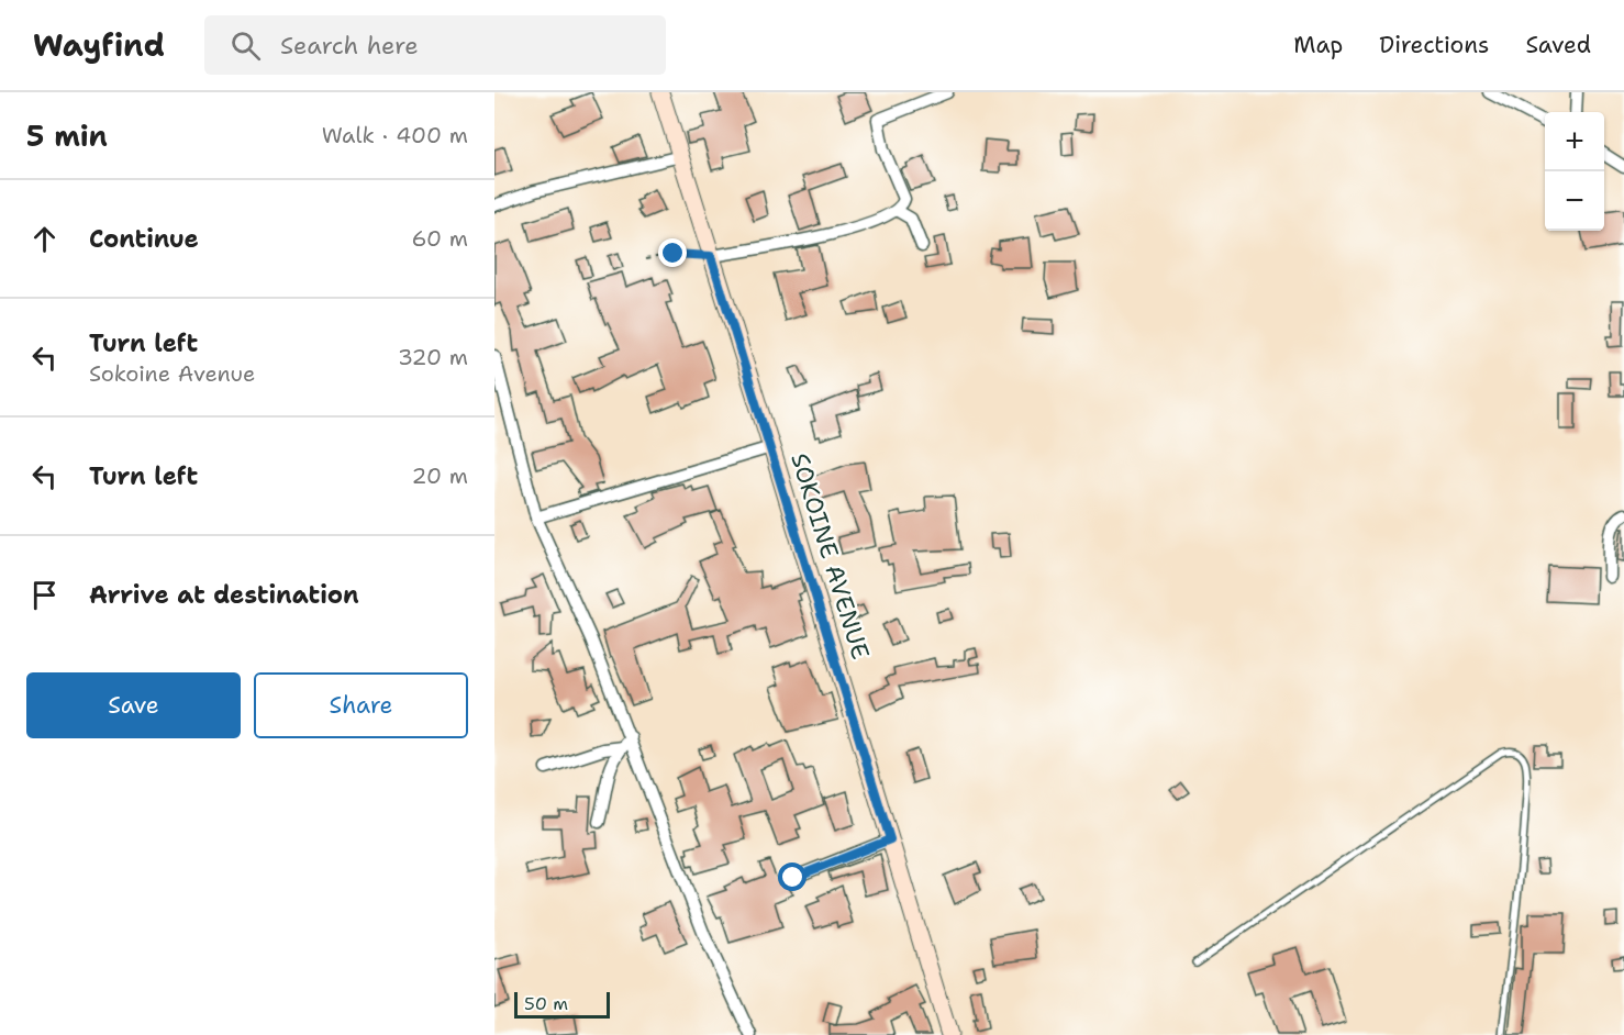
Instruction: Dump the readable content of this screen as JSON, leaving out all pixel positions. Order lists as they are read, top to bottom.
{
  "streets": {
    "street": ["SOKOINE AVENUE"]
  },
  "scale_bar": "50 m",
  "page": {
    "header": "Wayfind",
    "search": "Search here",
    "nav": ["Map", "Directions", "Saved"],
    "heading": ["5 min", "Walk · 400 m"],
    "map_buttons": ["+", "−"],
    "list": [
      ["Continue", "60 m"],
      ["Turn left", "Sokoine Avenue", "320 m"],
      ["Turn left", "20 m"],
      "Arrive at destination"
    ],
    "buttons": ["Save", "Share"],
    "scale": "50 m"
  }
}
